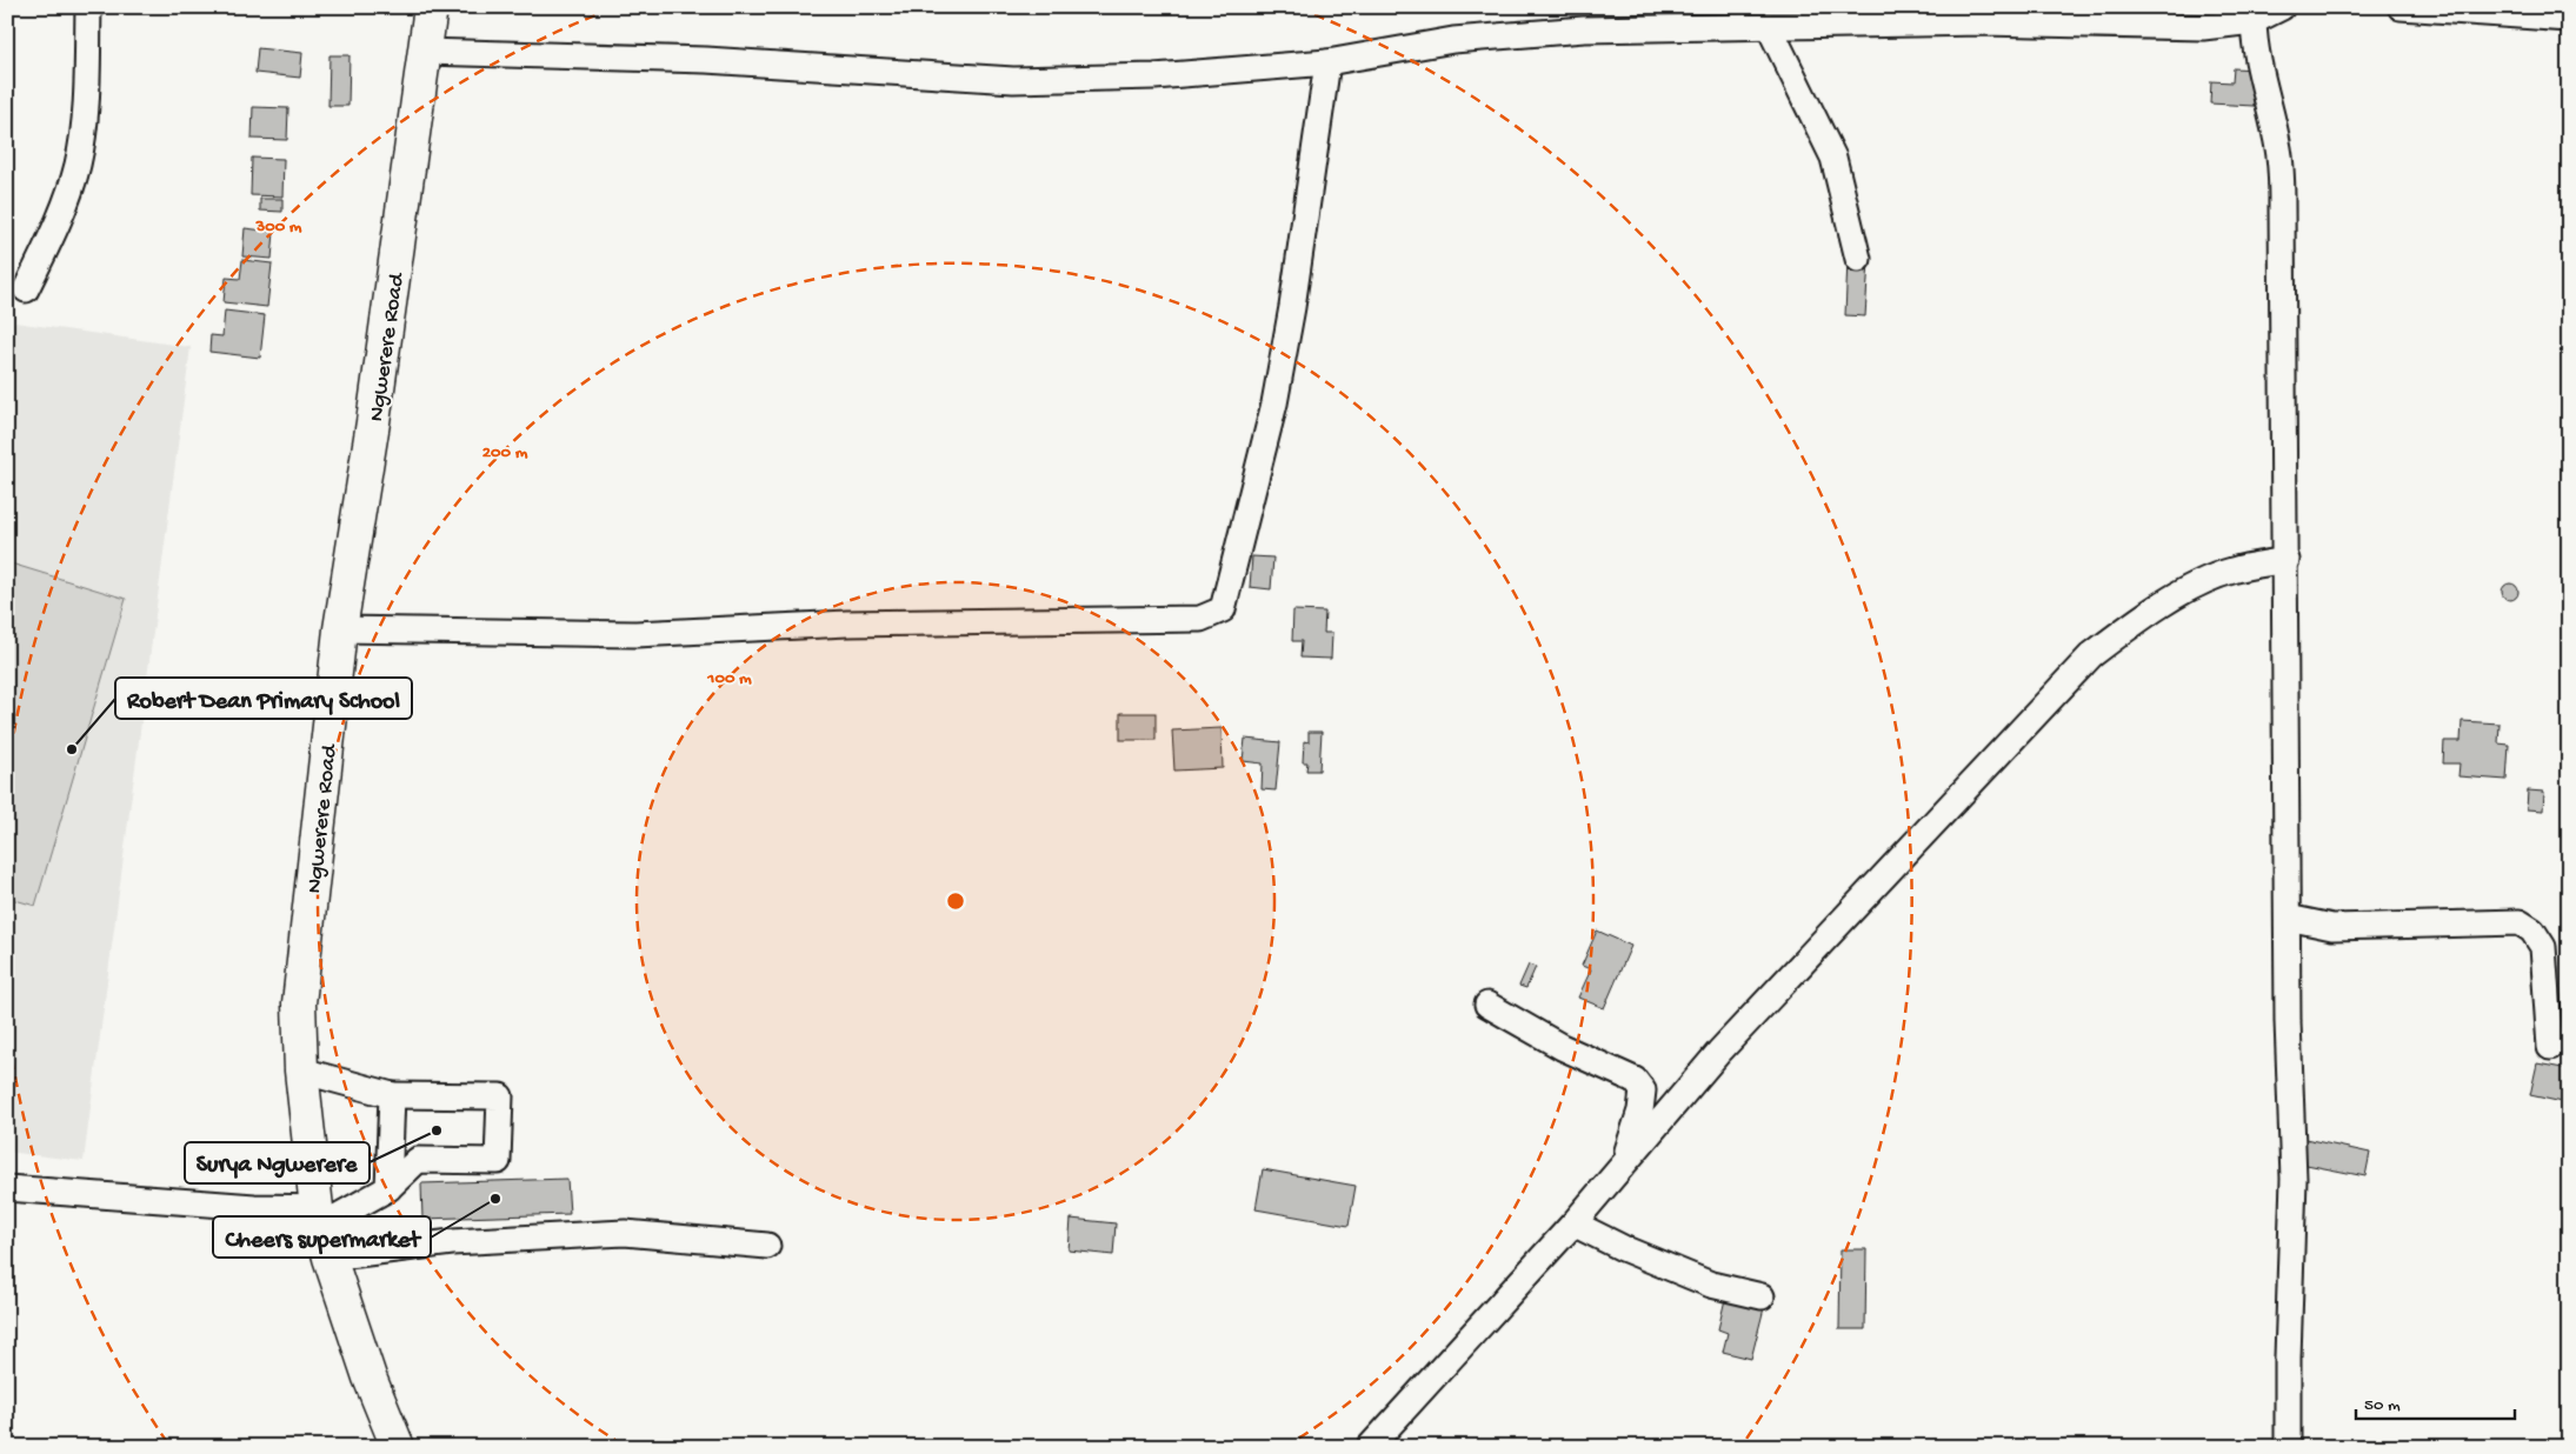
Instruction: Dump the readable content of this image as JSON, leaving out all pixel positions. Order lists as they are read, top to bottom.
{
  "streets": {
    "main road": ["Ngwerere Road"]
  },
  "places": ["Robert Dean Primary School", "Surya Ngwerere", "Cheers supermarket"],
  "scale_bar": "50 m",
  "rings": ["300 m", "200 m", "100 m"]
}
